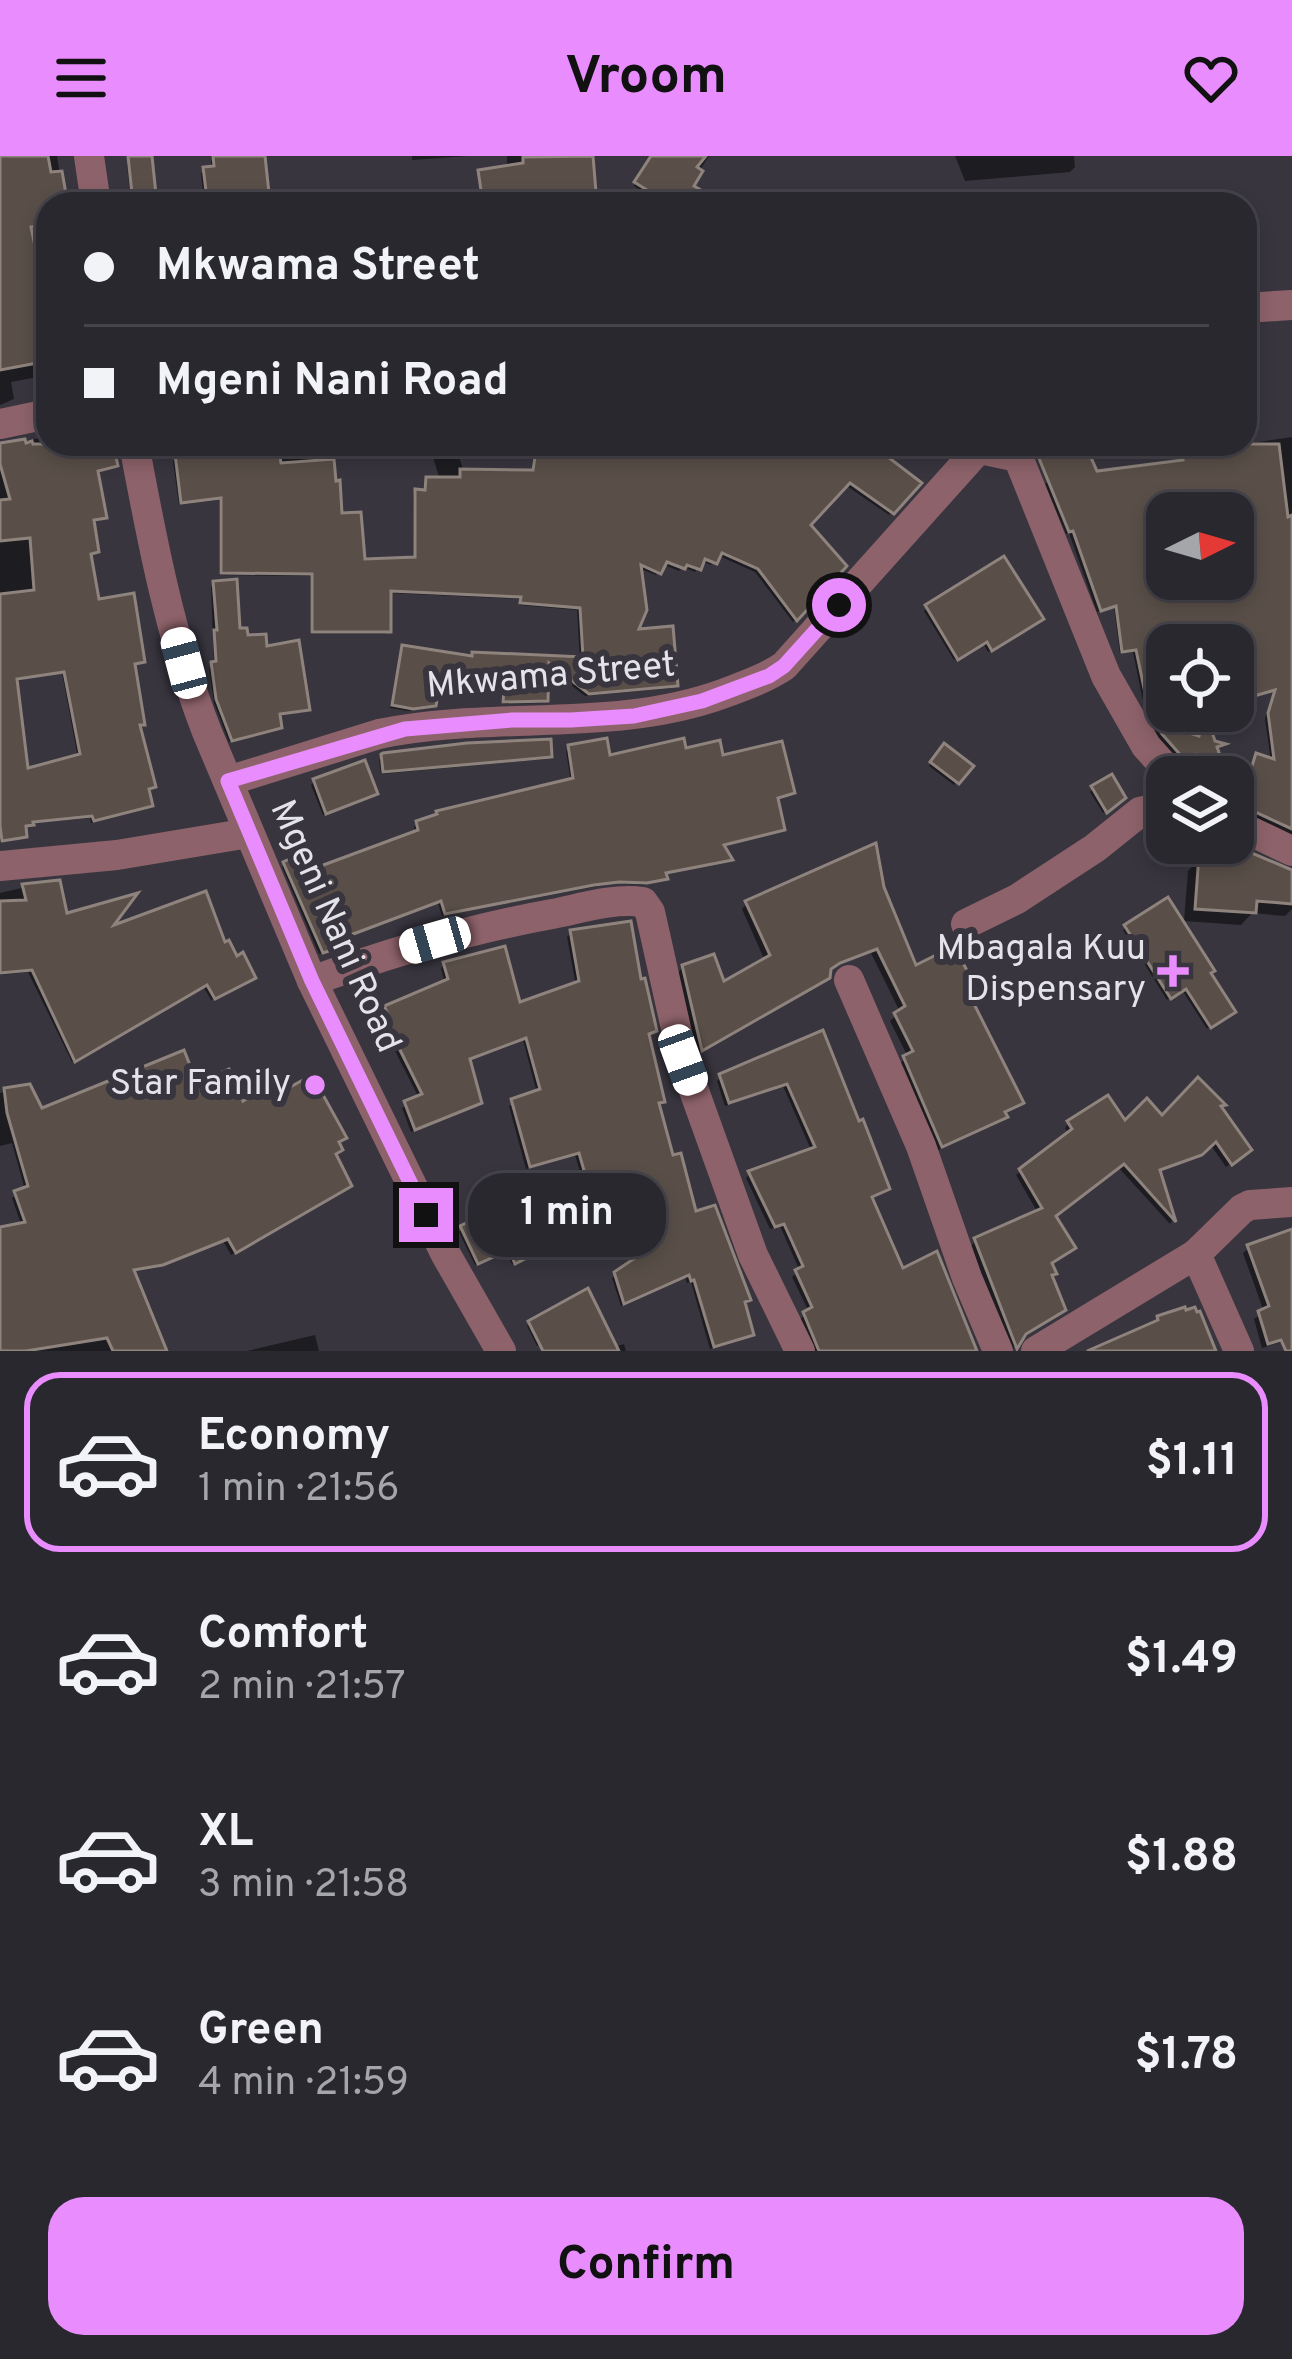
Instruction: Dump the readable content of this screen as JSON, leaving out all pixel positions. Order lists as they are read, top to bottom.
{
  "streets": {
    "street": ["Mkwama Street", "Mgeni Nani Road"]
  },
  "crossings": [
    ["Mkwama Street", "Mgeni Nani Road"]
  ],
  "places": {
    "health": ["Mbagala Kuu Dispensary"],
    "other": ["Star Family"]
  },
  "north": "right",
  "page": {
    "header": "Vroom",
    "banner": ["Mkwama Street", "Mgeni Nani Road"],
    "bubble": "1 min",
    "list": [
      {
        "name": "Economy",
        "note": "1 min · 21:56",
        "value": "$1.11"
      },
      {
        "name": "Comfort",
        "note": "2 min · 21:57",
        "value": "$1.49"
      },
      {
        "name": "XL",
        "note": "3 min · 21:58",
        "value": "$1.88"
      },
      {
        "name": "Green",
        "note": "4 min · 21:59",
        "value": "$1.78"
      }
    ],
    "buttons": "Confirm"
  }
}
